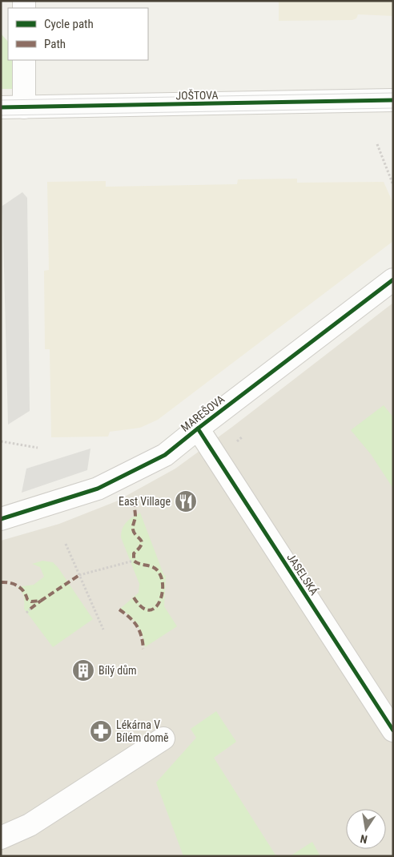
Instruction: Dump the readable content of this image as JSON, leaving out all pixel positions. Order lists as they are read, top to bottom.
{
  "streets": {
    "street": ["JOŠTOVA", "MAREŠOVA", "JASELSKÁ"]
  },
  "crossings": [
    ["MAREŠOVA", "JASELSKÁ"]
  ],
  "places": {
    "restaurant": ["East Village"],
    "building": ["Bílý dům"],
    "pharmacy": ["Lékárna V Bílém domě"]
  },
  "legend": ["Cycle path", "Path"],
  "north": "bottom"
}
